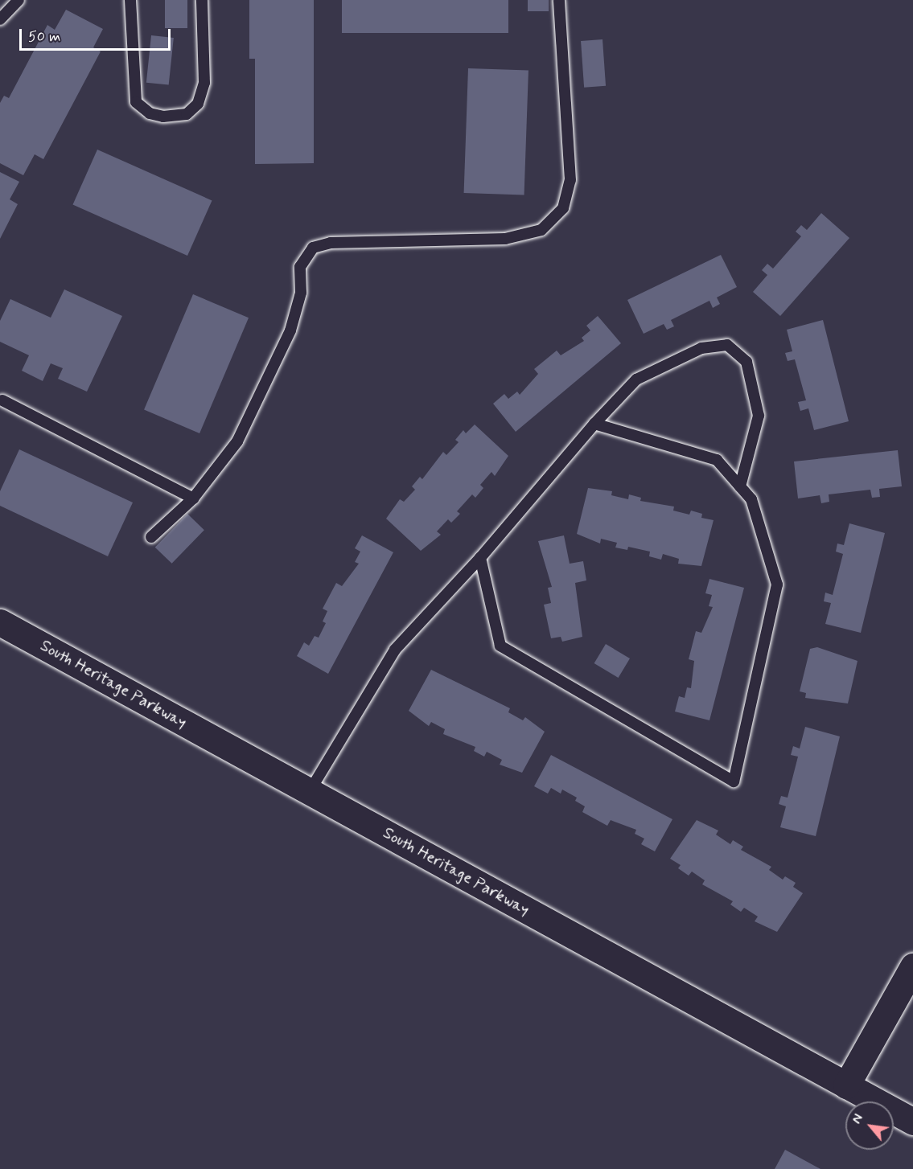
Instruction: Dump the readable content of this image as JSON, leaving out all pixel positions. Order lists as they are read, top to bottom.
{
  "streets": {
    "main road": ["South Heritage Parkway"]
  },
  "scale_bar": "50 m",
  "north": "top left"
}
